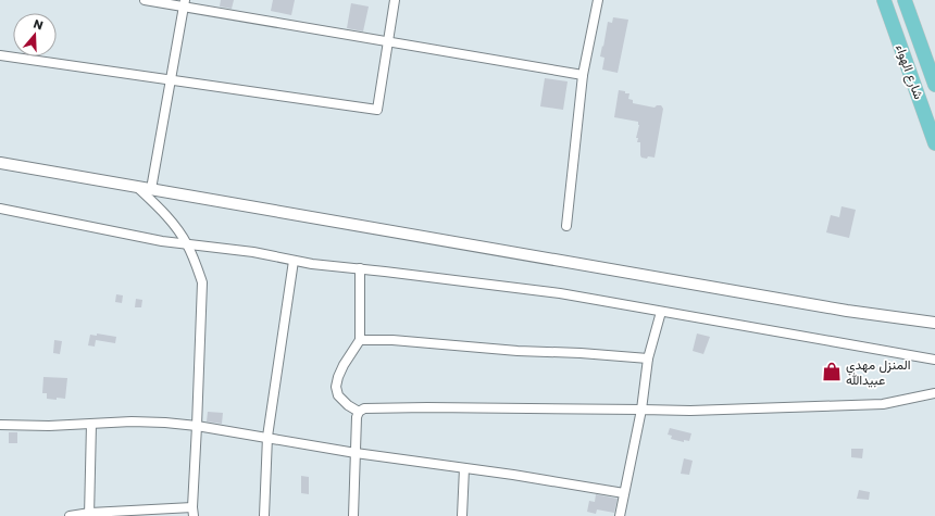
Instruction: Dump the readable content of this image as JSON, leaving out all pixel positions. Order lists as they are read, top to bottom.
{
  "streets": {
    "main road": ["شارع الهواء"]
  },
  "places": {
    "shop": ["المنزل مهدي عبيدالله"]
  },
  "north": "top"
}
